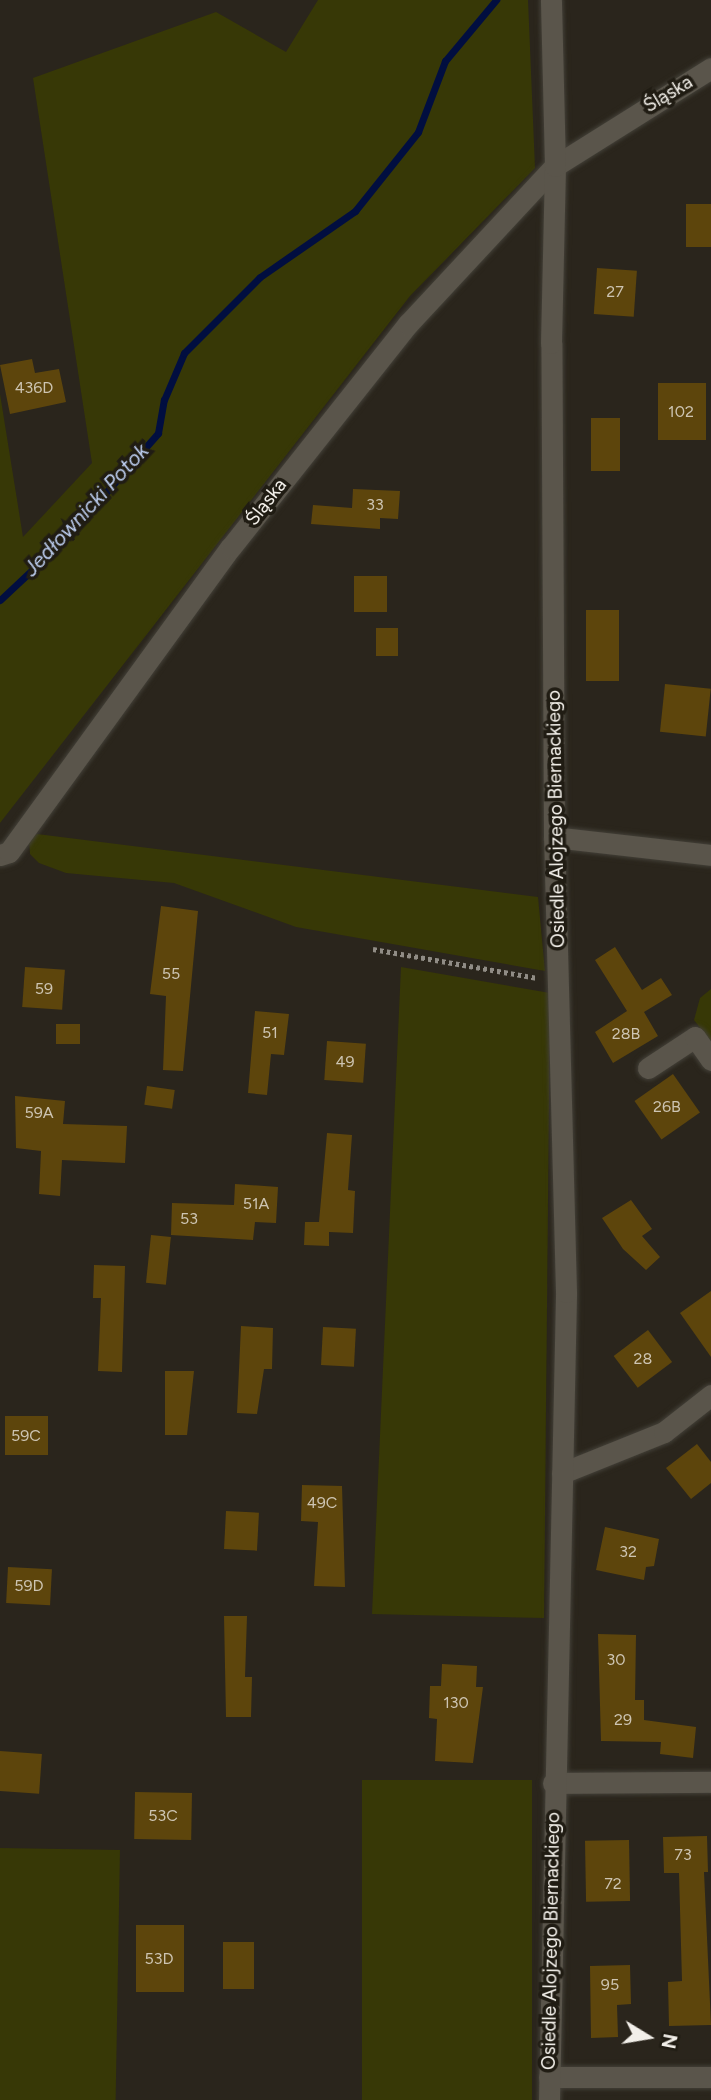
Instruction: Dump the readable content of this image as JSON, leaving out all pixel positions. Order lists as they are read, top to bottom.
{
  "streets": {
    "street": ["Śląska", "Osiedle Alojzego Biernackiego"]
  },
  "crossings": [
    ["Śląska", "Osiedle Alojzego Biernackiego"]
  ],
  "water": ["Jedłownicki Potok"],
  "house_numbers": [
    "27",
    "436D",
    "102",
    "33",
    "55",
    "59",
    "51",
    "28B",
    "49",
    "26B",
    "59A",
    "51A",
    "53",
    "28",
    "59C",
    "49C",
    "32",
    "59D",
    "30",
    "130",
    "29",
    "53C",
    "73",
    "72",
    "53D",
    "95"
  ],
  "north": "right"
}
